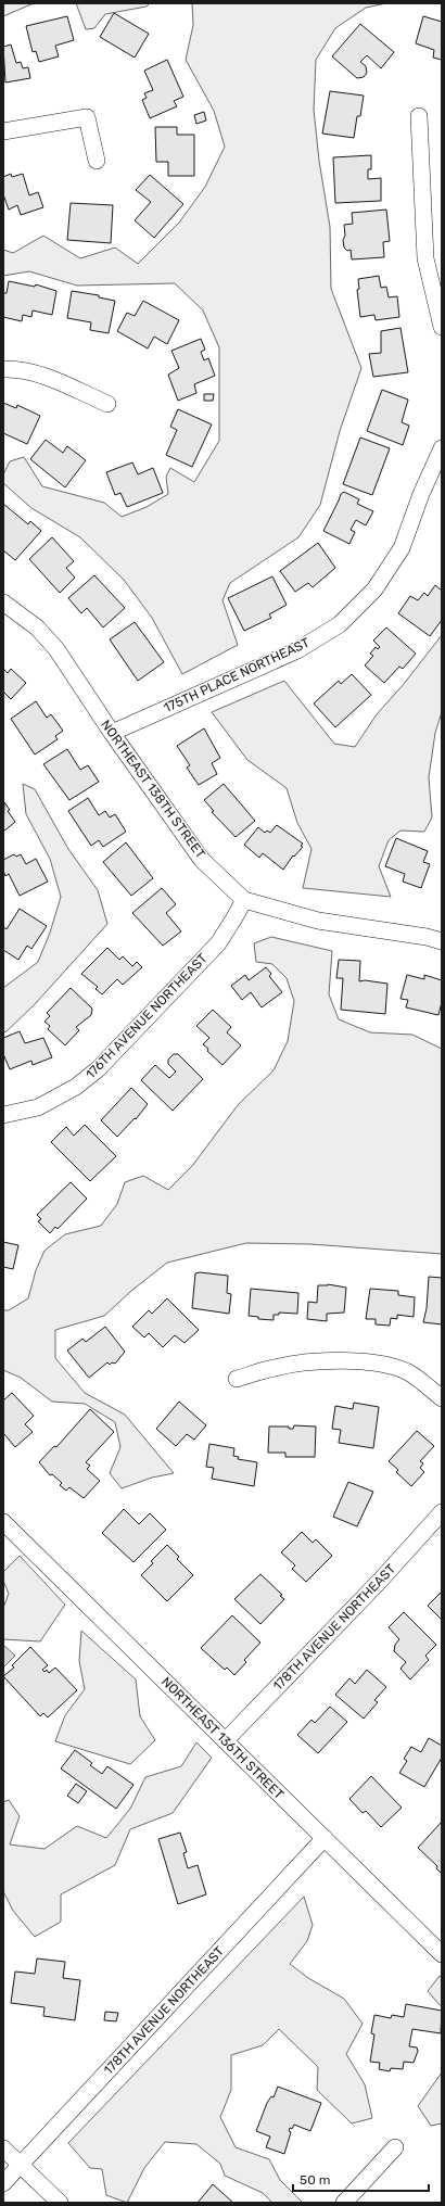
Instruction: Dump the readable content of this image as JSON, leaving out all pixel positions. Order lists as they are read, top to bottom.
{
  "streets": {
    "street": [
      "175TH PLACE NORTHEAST",
      "NORTHEAST 138TH STREET",
      "176TH AVENUE NORTHEAST",
      "178TH AVENUE NORTHEAST",
      "NORTHEAST 136TH STREET"
    ]
  },
  "crossings": [
    ["175TH PLACE NORTHEAST", "NORTHEAST 138TH STREET"],
    ["NORTHEAST 138TH STREET", "176TH AVENUE NORTHEAST"],
    ["178TH AVENUE NORTHEAST", "NORTHEAST 136TH STREET"]
  ],
  "scale_bar": "50 m"
}
